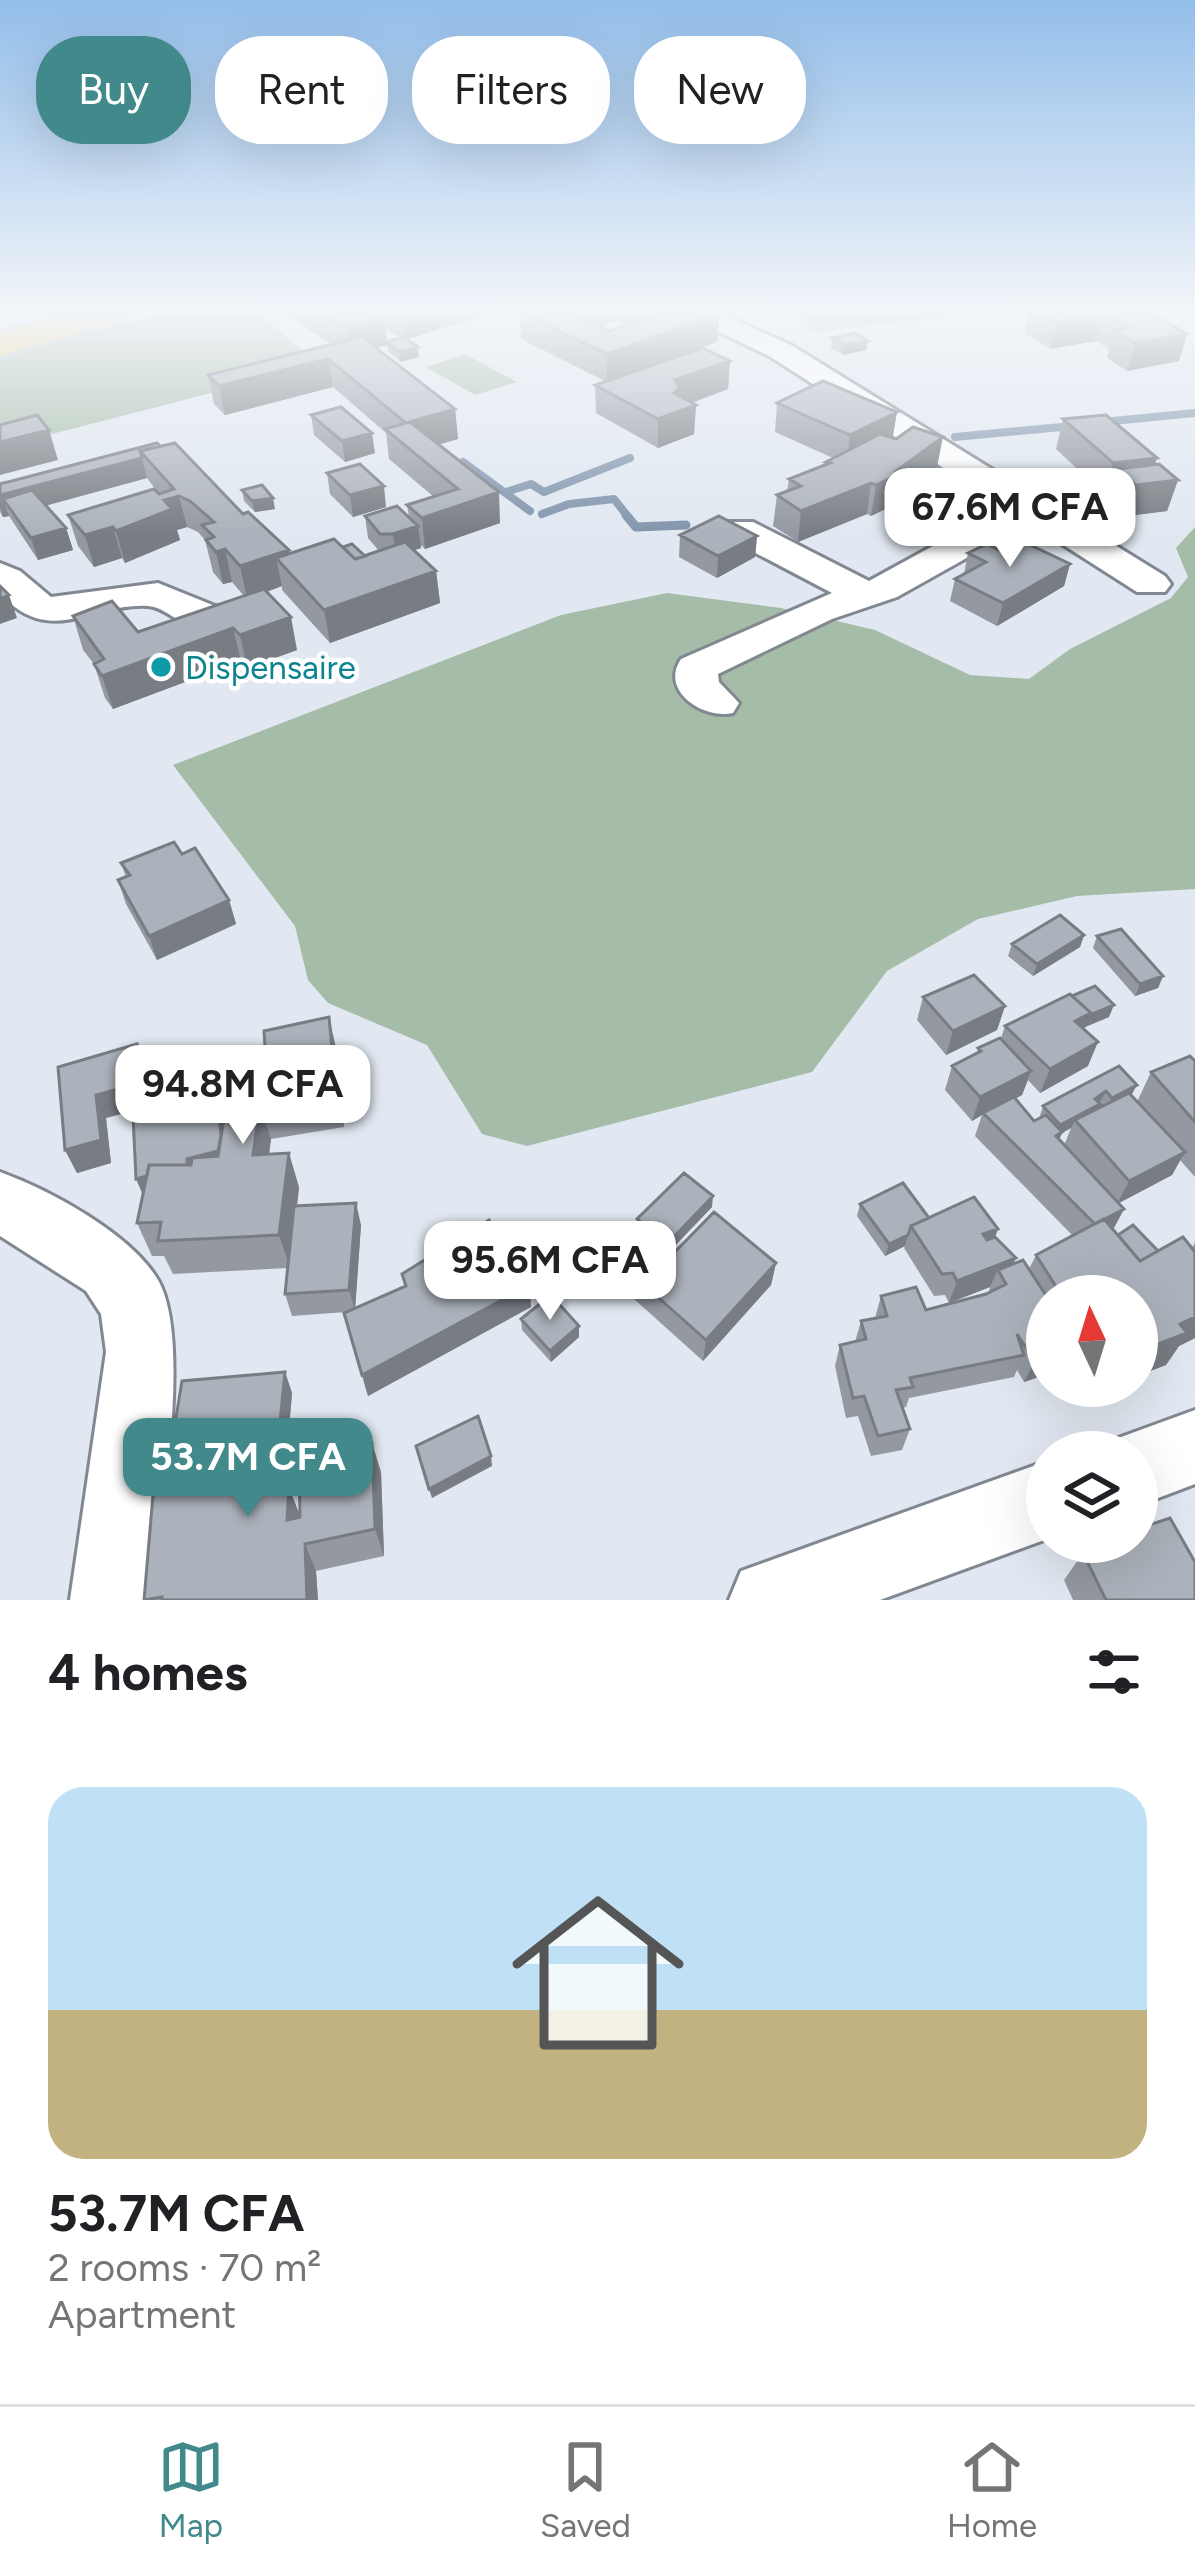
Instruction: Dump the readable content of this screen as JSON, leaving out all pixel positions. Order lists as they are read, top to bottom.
{
  "places": ["Dispensaire"],
  "north": "top",
  "page": {
    "chip": [
      "Buy",
      "Rent",
      "Filters",
      "New"
    ],
    "price": [
      "67.6M CFA",
      "94.8M CFA",
      "95.6M CFA",
      "53.7M CFA"
    ],
    "heading": "4 homes",
    "list": [
      {
        "name": "53.7M CFA",
        "note": "2 rooms · 70 m² · Apartment"
      }
    ],
    "tabs": ["Map", "Saved", "Home"]
  }
}
